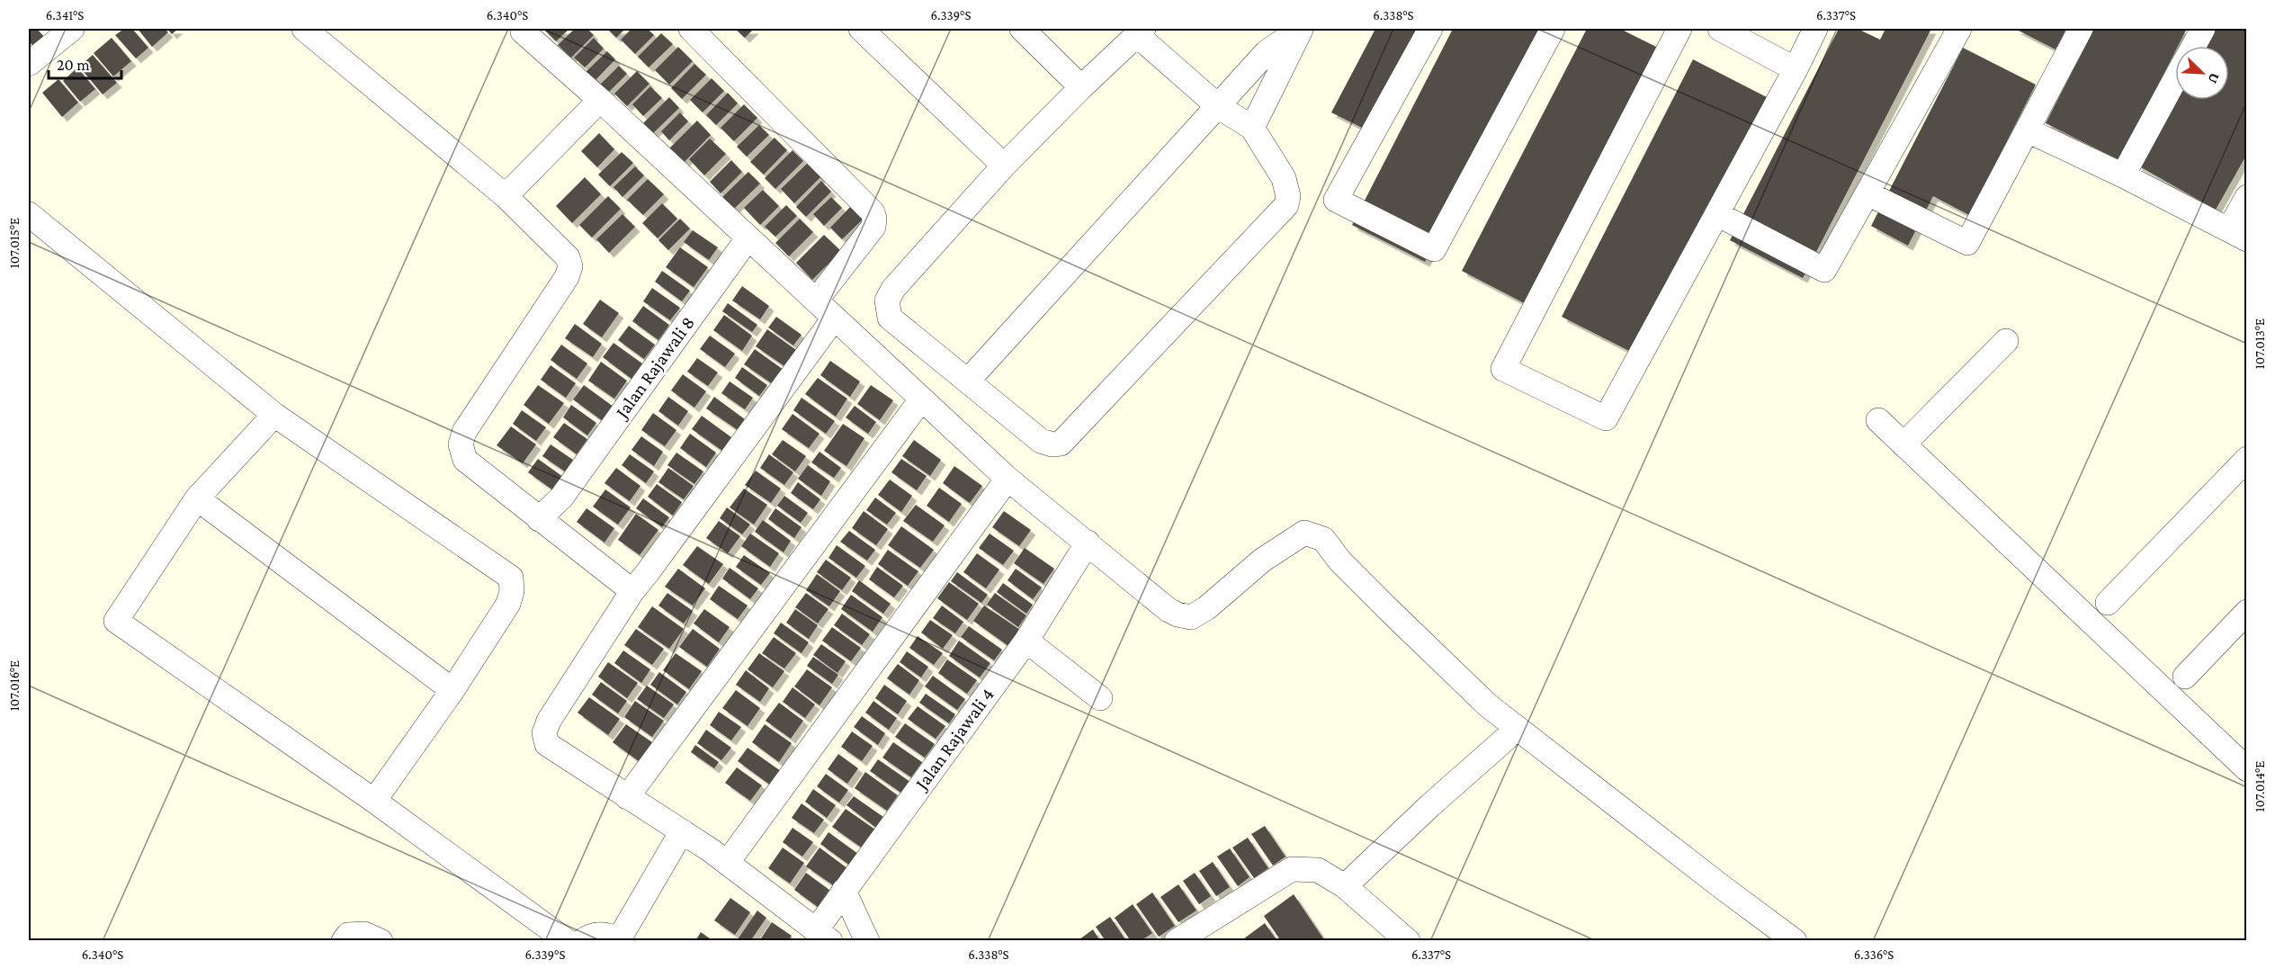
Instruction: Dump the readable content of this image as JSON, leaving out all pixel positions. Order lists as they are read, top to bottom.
{
  "streets": {
    "street": ["Jalan Rajawali 8", "Jalan Rajawali 4"]
  },
  "scale_bar": "20 m",
  "north": "bottom right",
  "coordinates": [
    "6.341°S",
    "6.340°S",
    "6.339°S",
    "6.338°S",
    "6.337°S",
    "107.015°E",
    "107.013°E",
    "107.016°E",
    "107.014°E",
    "6.336°S"
  ]
}
